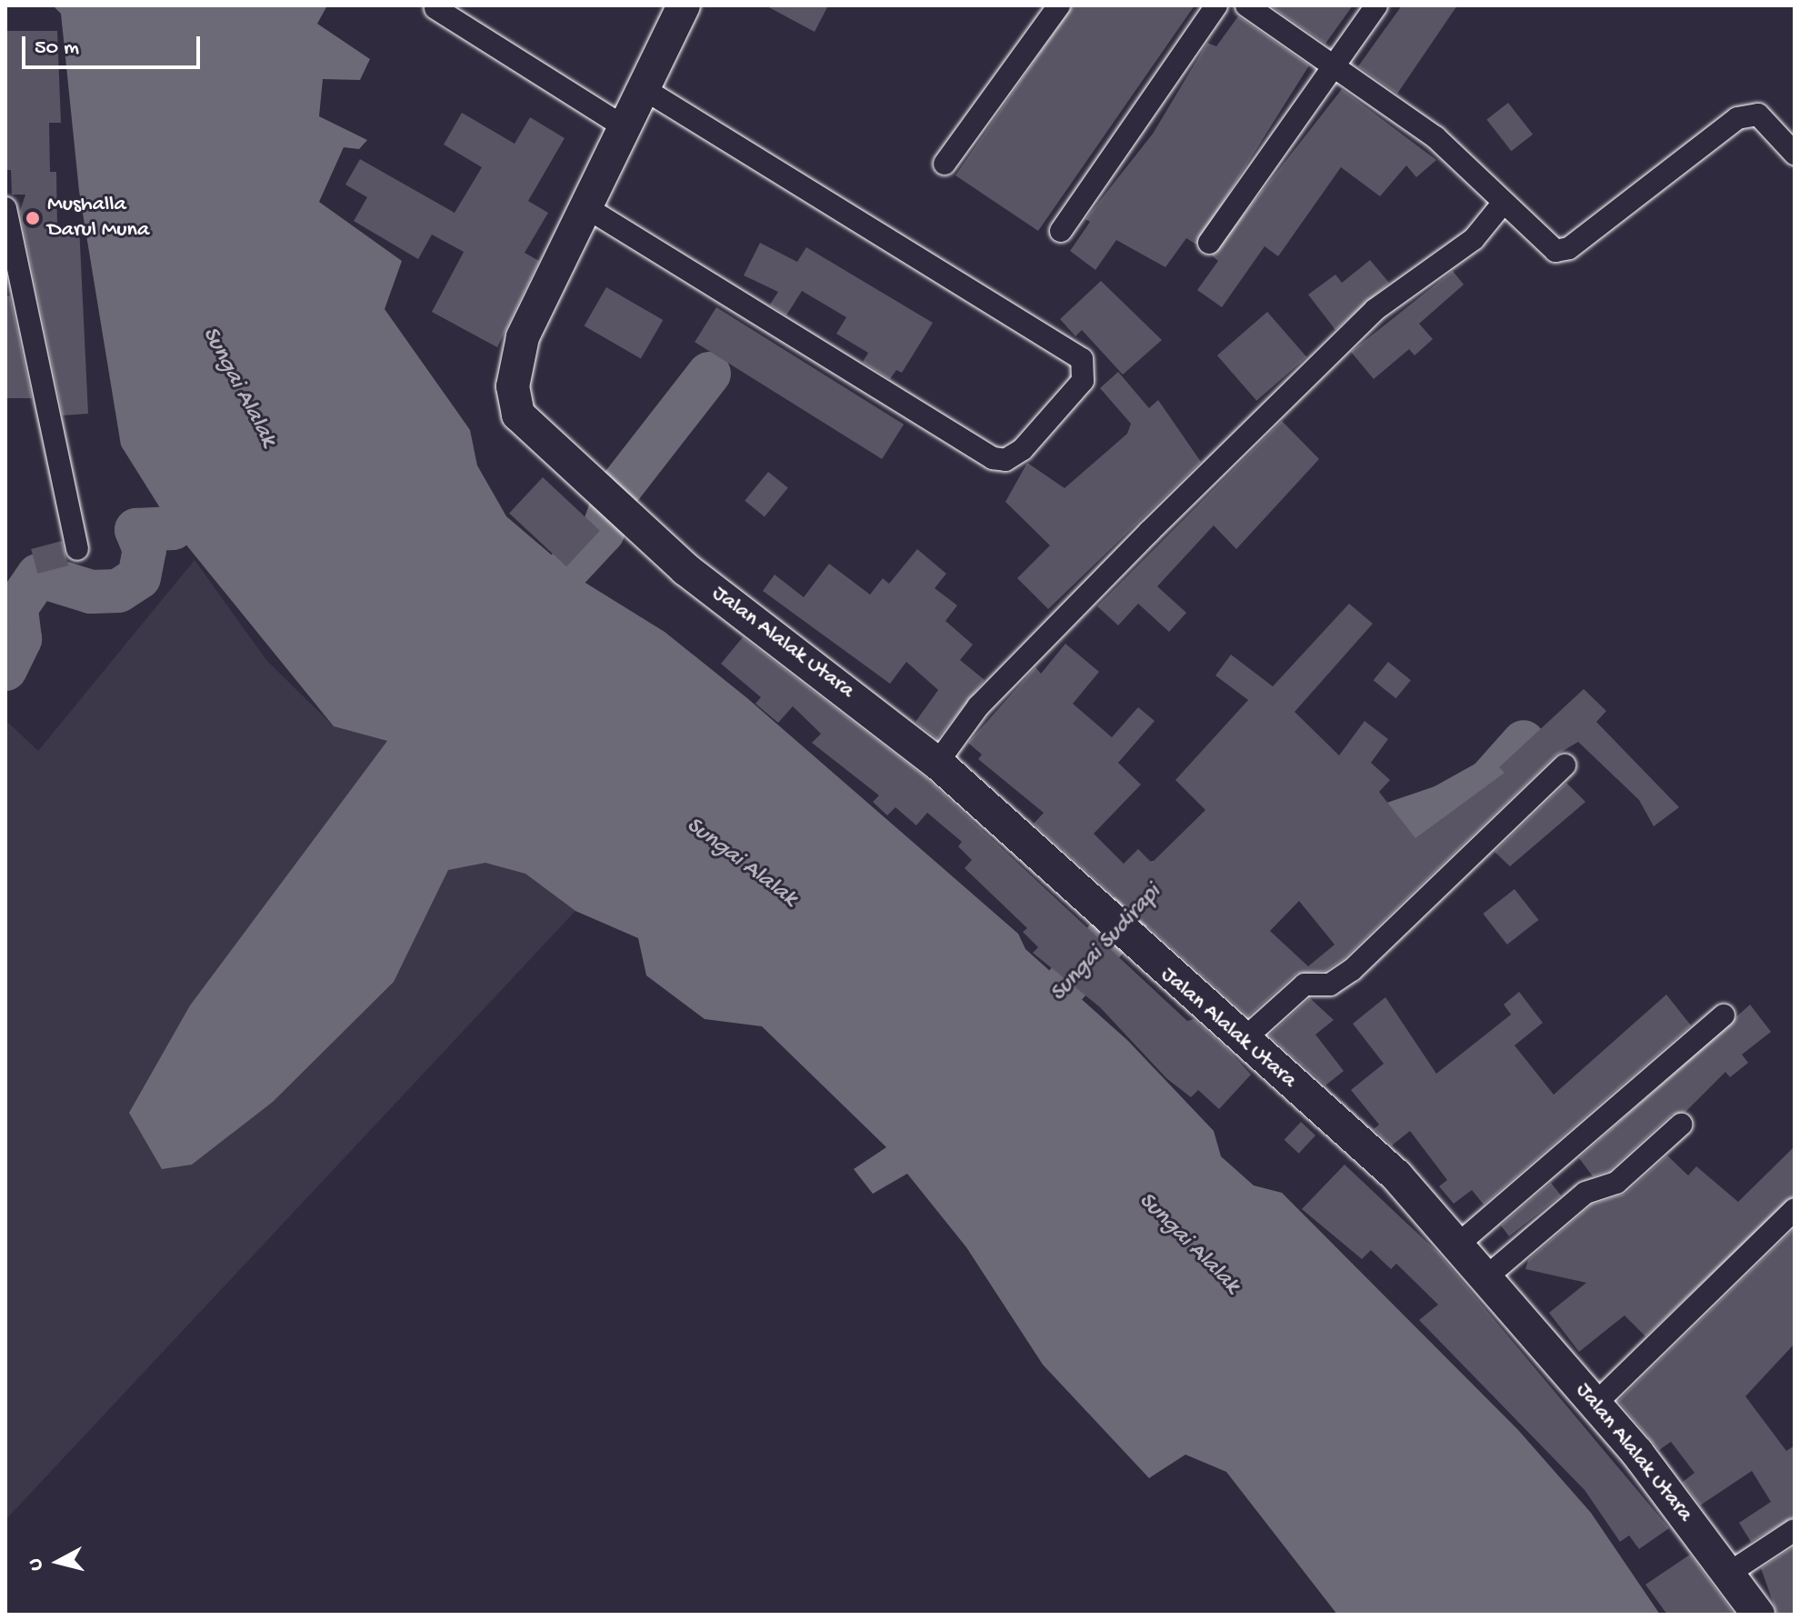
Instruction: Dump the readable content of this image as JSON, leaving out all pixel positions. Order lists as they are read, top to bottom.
{
  "streets": {
    "main road": ["Jalan Alalak Utara"]
  },
  "water": ["Sungai Alalak", "Sungai Sudirapi"],
  "places": ["Mushalla Darul Muna"],
  "scale_bar": "50 m",
  "north": "left"
}
